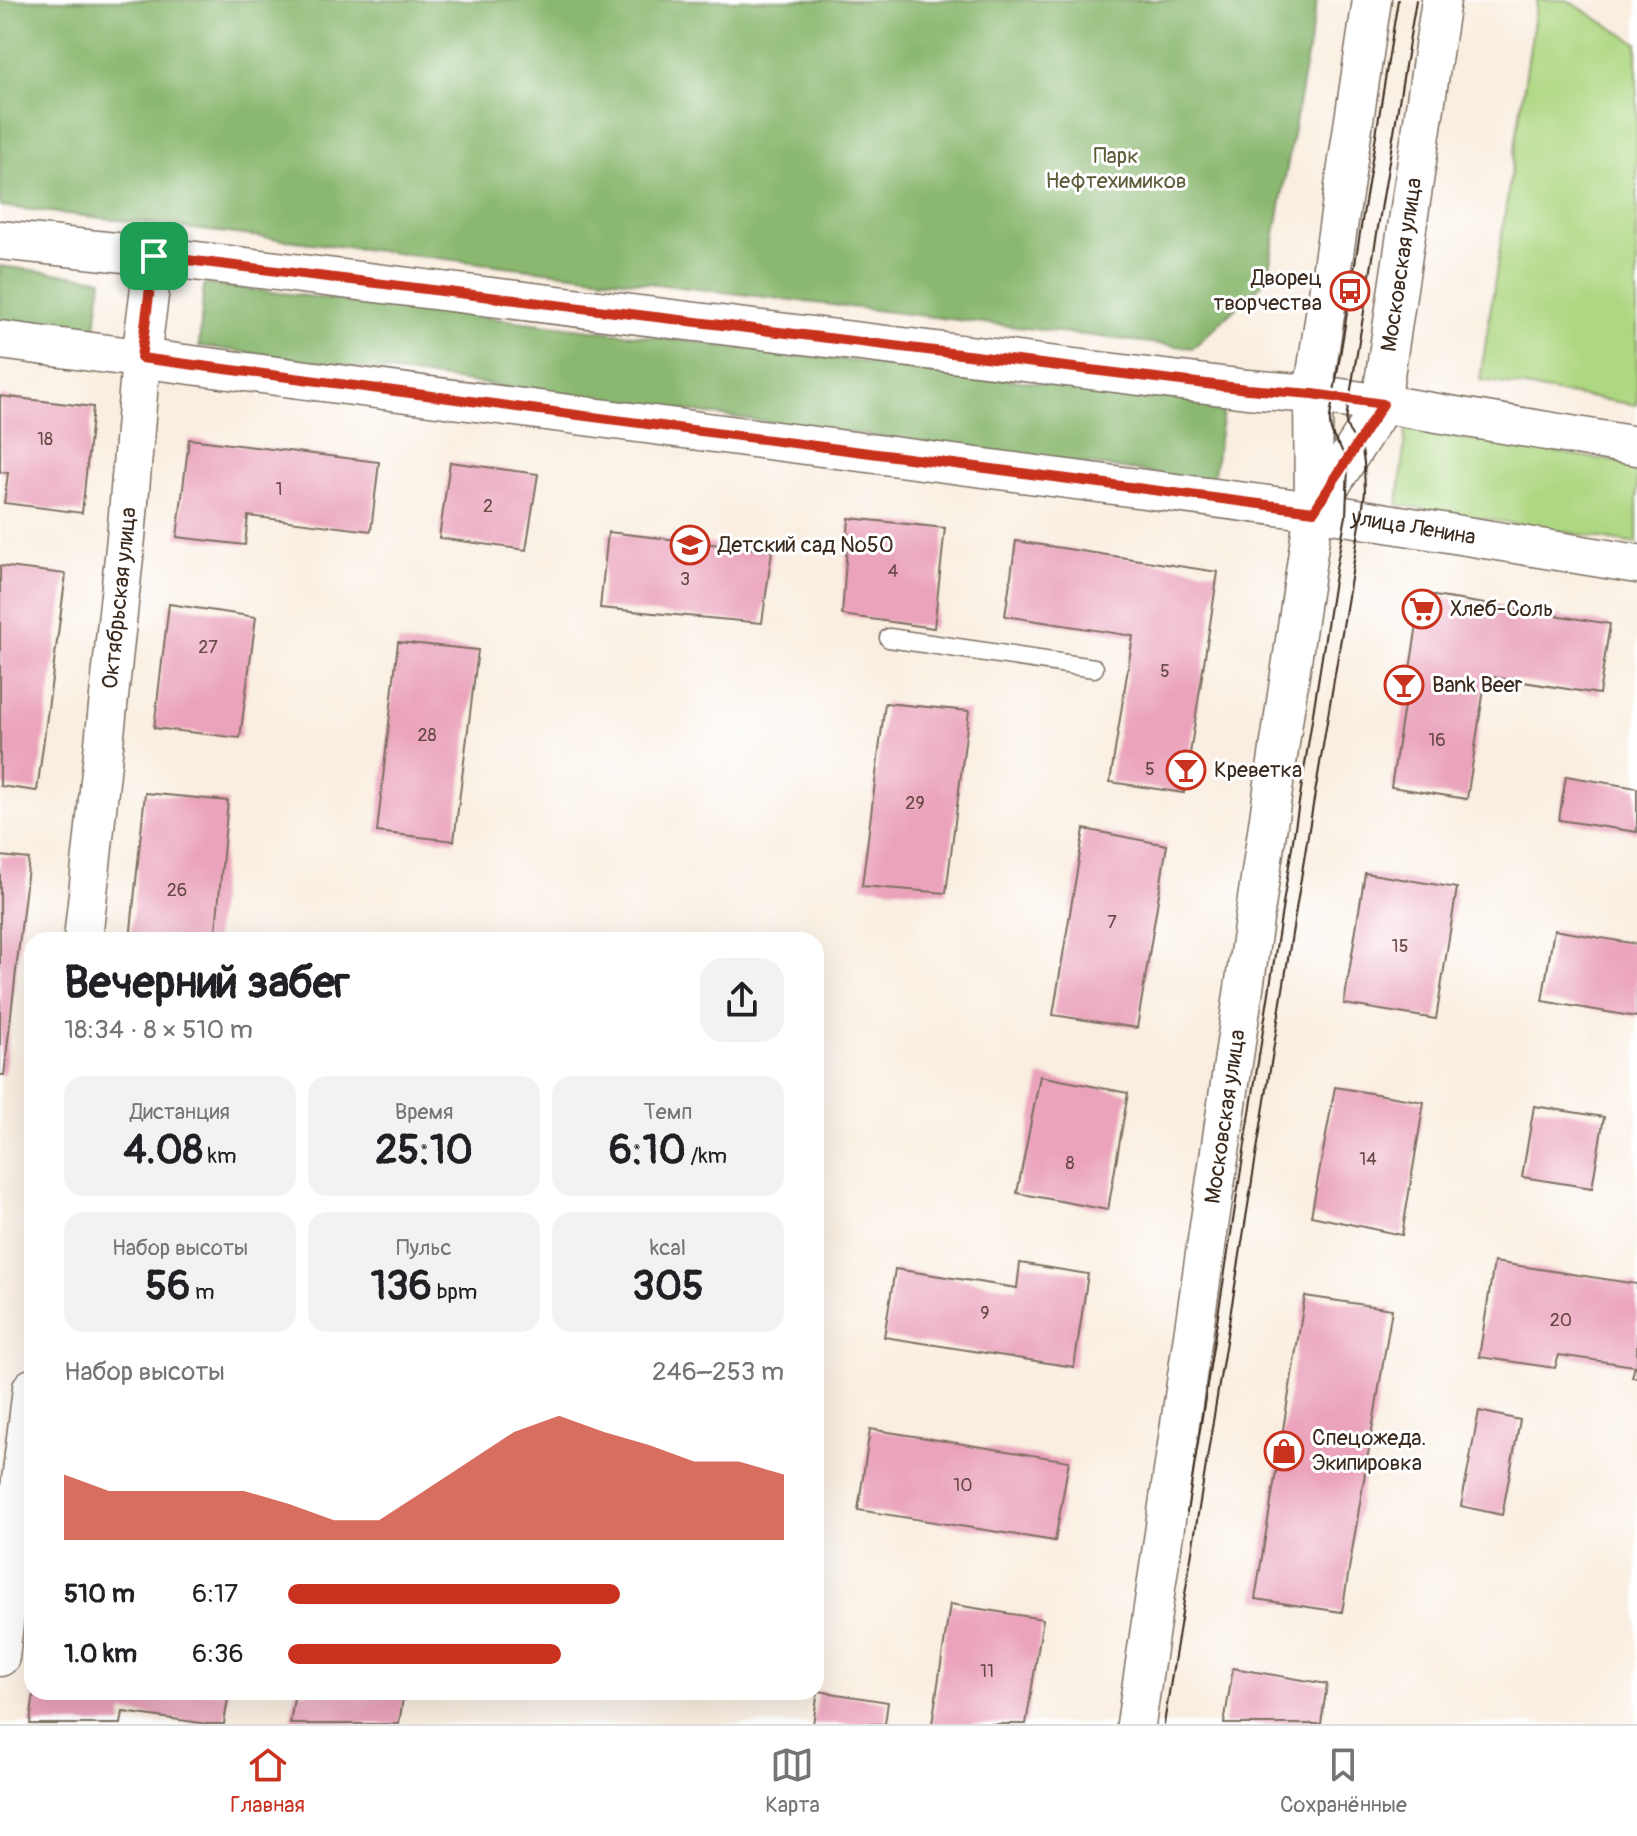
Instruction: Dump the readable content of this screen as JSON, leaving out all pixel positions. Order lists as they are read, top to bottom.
{
  "streets": {
    "street": ["Московская улица", "улица Ленина", "Октябрьская улица"]
  },
  "crossings": [
    ["Московская улица", "улица Ленина"],
    ["улица Ленина", "Октябрьская улица"]
  ],
  "parks": ["Парк Нефтехимиков"],
  "places": {
    "bus stop": ["Дворец творчества"],
    "school or university": ["Детский сад №50"],
    "supermarket": ["Хлеб-Соль"],
    "bar": ["Bank Beer", "Креветка"],
    "shop": ["Спецожеда. Экипировка"]
  },
  "house_numbers": [
    "18",
    "1",
    "2",
    "4",
    "3",
    "27",
    "5",
    "28",
    "16",
    "5",
    "29",
    "26",
    "7",
    "15",
    "14",
    "8",
    "9",
    "20",
    "10",
    "11"
  ],
  "page": {
    "heading": ["Вечерний забег", "18:34 · 8 × 510 m"],
    "stats": [
      ["Дистанция", "4.08 km"],
      ["Время", "25:10"],
      ["Темп", "6:10 /km"],
      ["Набор высоты", "56 m"],
      ["Пульс", "136 bpm"],
      ["kcal", "305"]
    ],
    "chart": ["Набор высоты", "246–253 m"],
    "list": [
      {
        "name": "510 m",
        "note": "6:17"
      },
      {
        "name": "1.0 km",
        "note": "6:36"
      }
    ],
    "tabs": ["Главная", "Карта", "Сохранённые"]
  }
}
